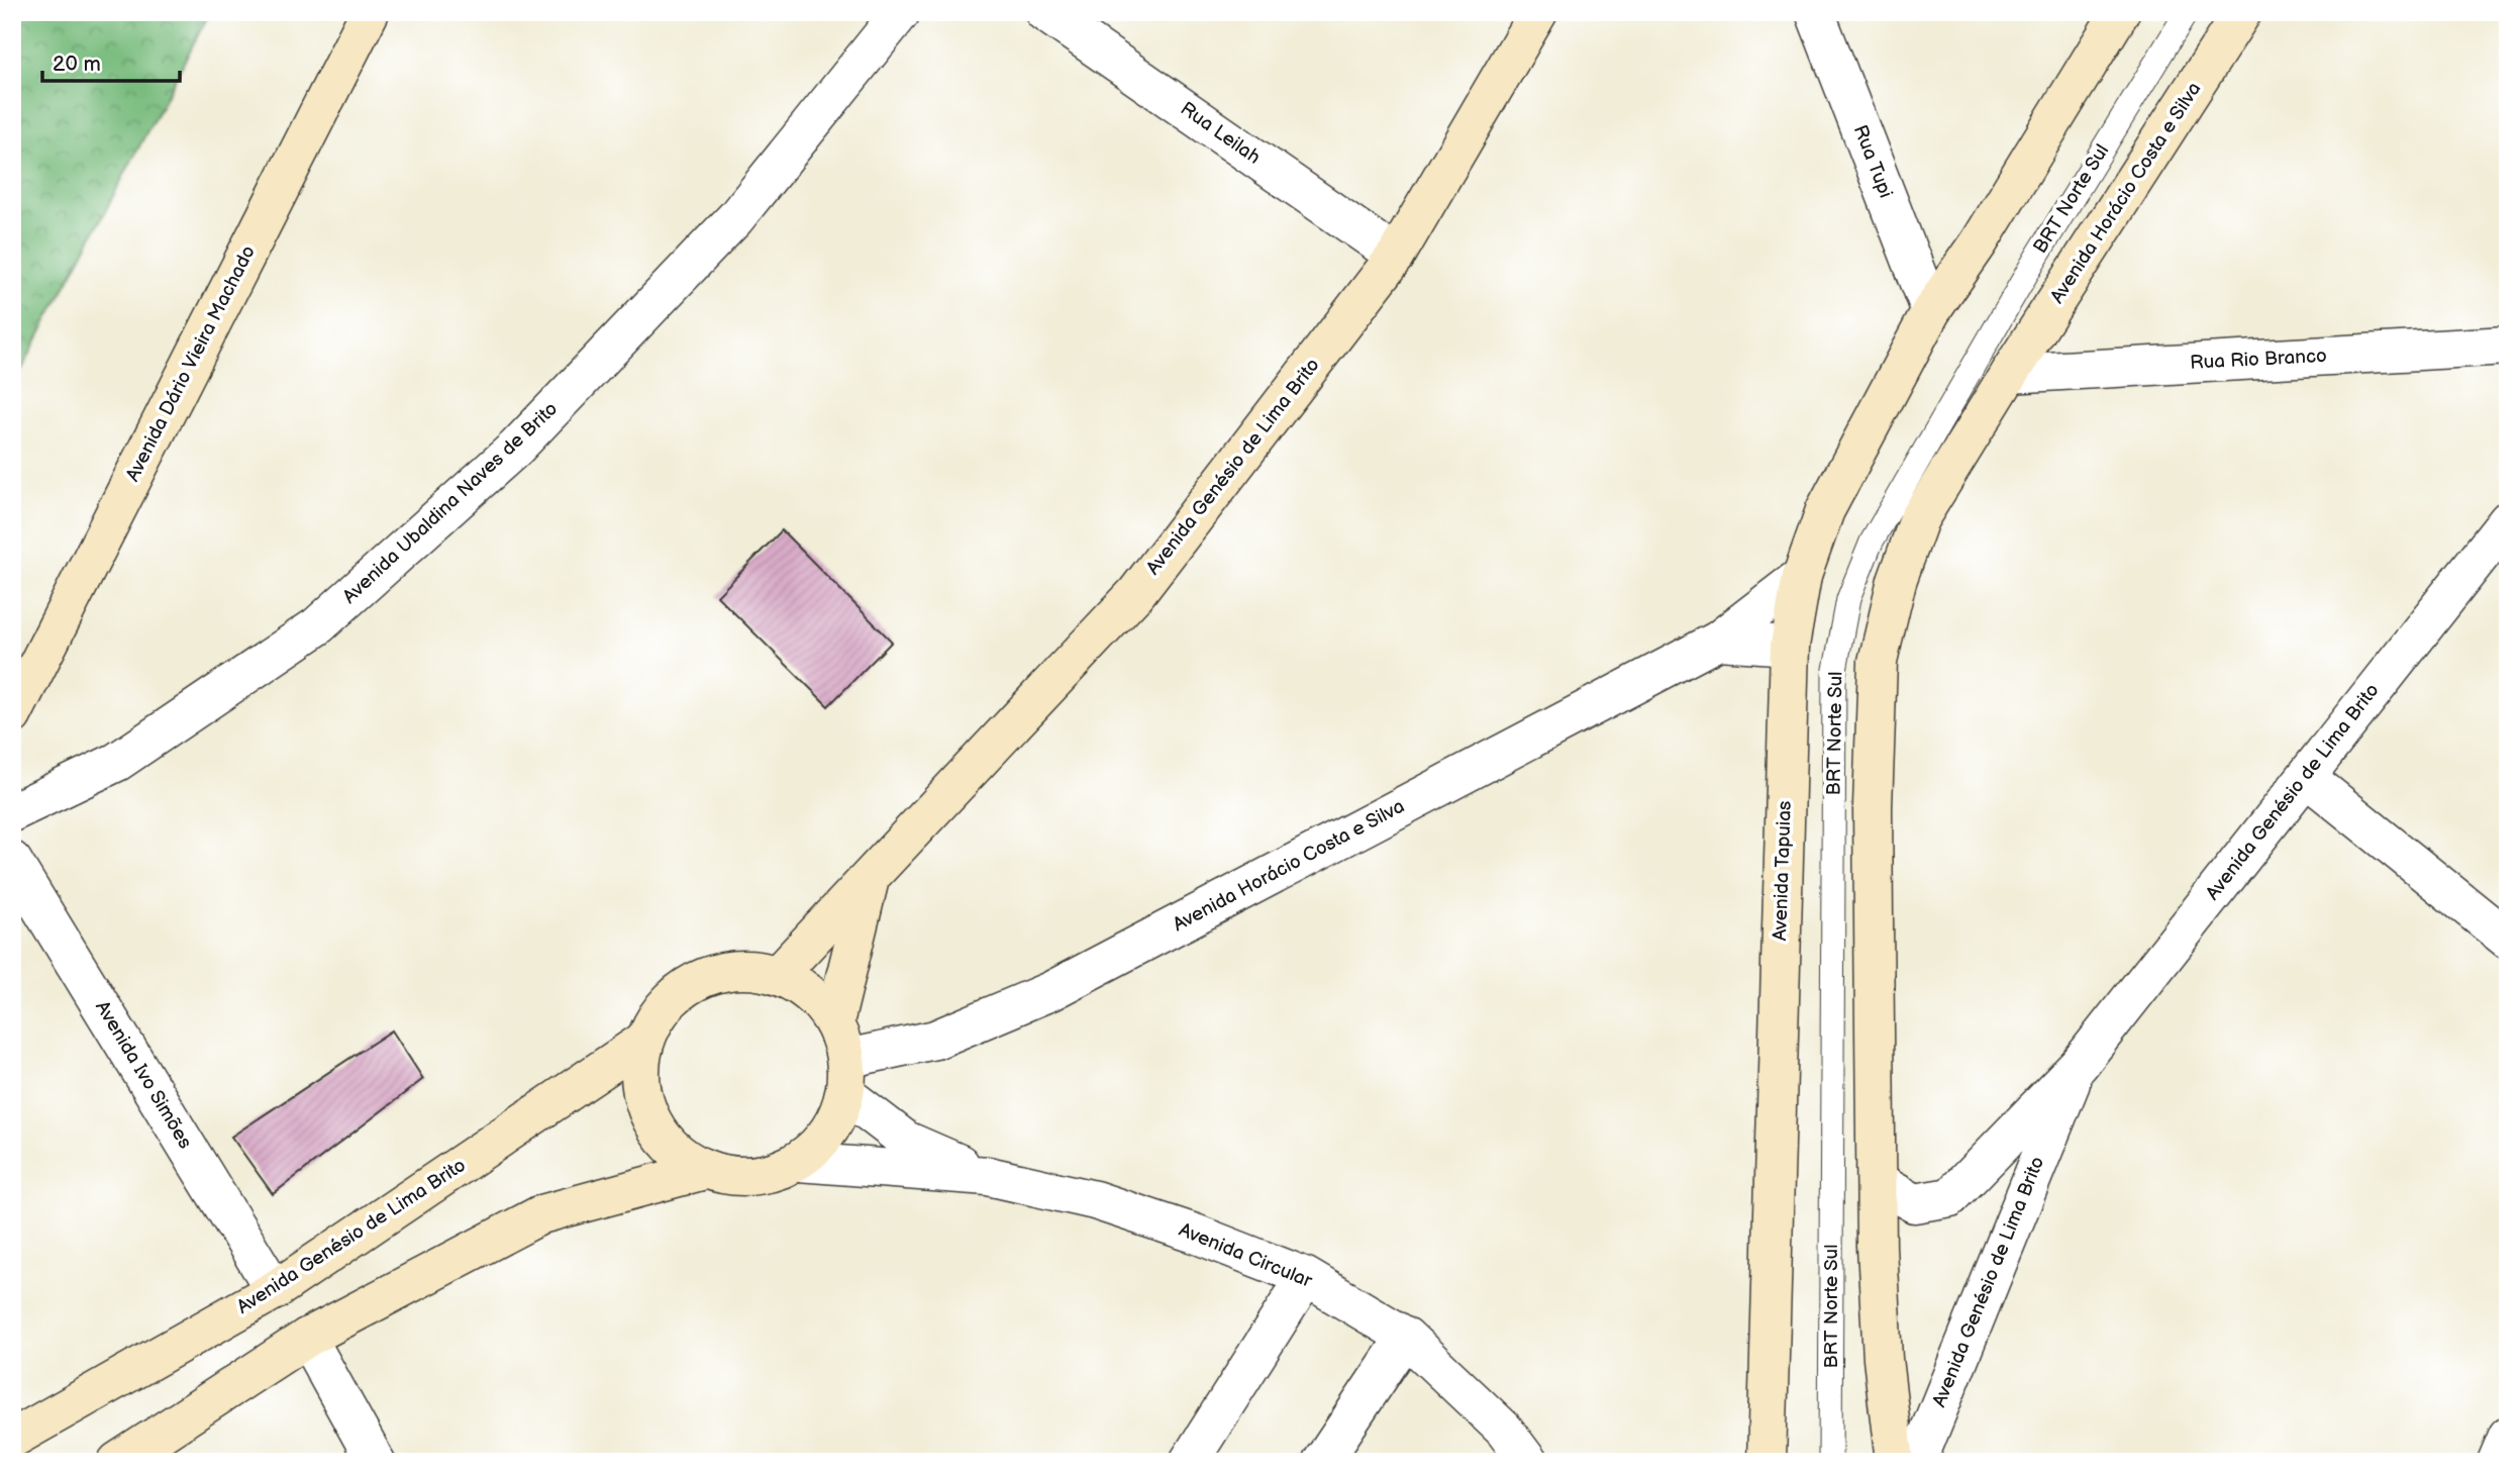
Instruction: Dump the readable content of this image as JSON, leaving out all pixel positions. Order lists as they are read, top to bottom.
{
  "streets": {
    "street": [
      "Rua Leilah",
      "Rua Tupi",
      "Avenida Horácio Costa e Silva",
      "Rua Rio Branco",
      "Avenida Dário Vieira Machado",
      "Avenida Genésio de Lima Brito",
      "Avenida Ubaldina Naves de Brito",
      "Avenida Tapuias",
      "Avenida Ivo Simões",
      "Avenida Circular"
    ],
    "lane": ["BRT Norte Sul"]
  },
  "crossings": [
    ["Rua Leilah", "Avenida Genésio de Lima Brito"],
    ["Rua Tupi", "Avenida Tapuias"],
    ["Avenida Horácio Costa e Silva", "Rua Rio Branco"],
    ["Avenida Horácio Costa e Silva", "Avenida Genésio de Lima Brito"],
    ["Avenida Horácio Costa e Silva", "Avenida Tapuias"],
    ["Avenida Horácio Costa e Silva", "Avenida Circular"],
    ["Avenida Genésio de Lima Brito", "Avenida Ivo Simões"],
    ["Avenida Genésio de Lima Brito", "Avenida Circular"]
  ],
  "scale_bar": "20 m"
}
